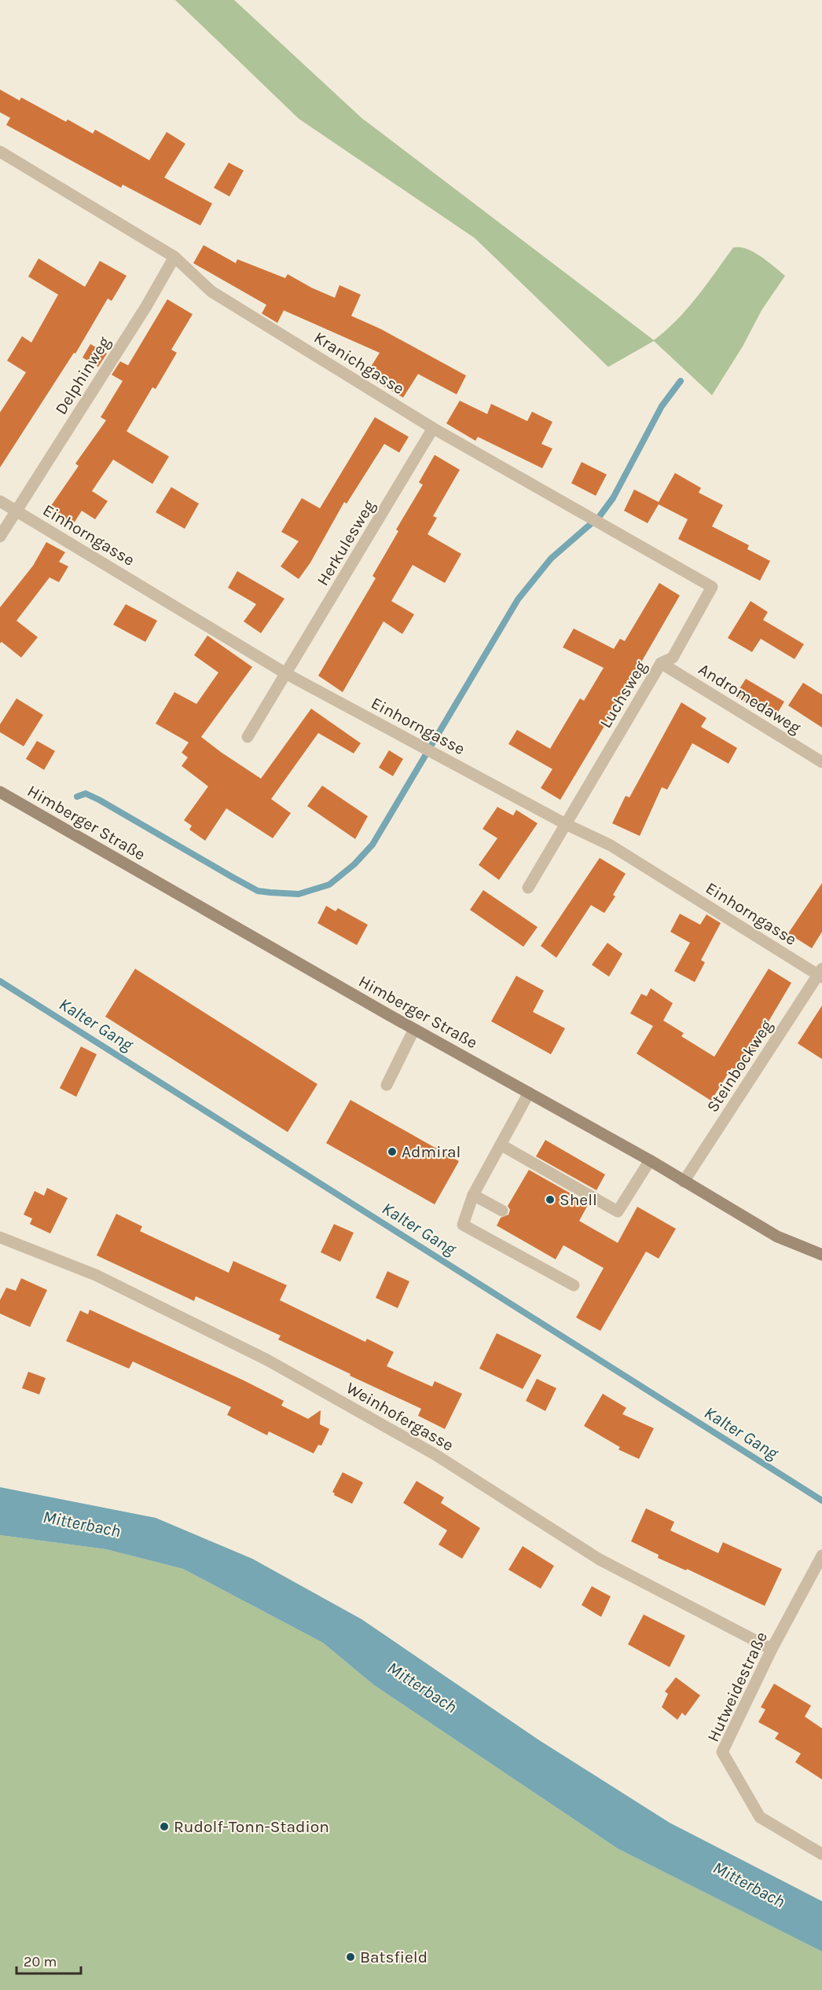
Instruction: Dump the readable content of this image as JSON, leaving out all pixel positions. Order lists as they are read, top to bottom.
{
  "streets": {
    "main road": ["Himberger Straße"],
    "street": [
      "Kranichgasse",
      "Delphinweg",
      "Einhorngasse",
      "Herkulesweg",
      "Luchsweg",
      "Andromedaweg",
      "Steinbockweg",
      "Weinhofergasse",
      "Hutweidestraße"
    ]
  },
  "crossings": [
    ["Kranichgasse", "Delphinweg"],
    ["Kranichgasse", "Herkulesweg"],
    ["Kranichgasse", "Luchsweg"],
    ["Delphinweg", "Einhorngasse"],
    ["Einhorngasse", "Herkulesweg"],
    ["Einhorngasse", "Luchsweg"],
    ["Einhorngasse", "Steinbockweg"],
    ["Luchsweg", "Andromedaweg"],
    ["Himberger Straße", "Steinbockweg"],
    ["Weinhofergasse", "Hutweidestraße"]
  ],
  "water": ["Kalter Gang", "Mitterbach"],
  "places": [
    "Admiral",
    "Shell",
    "Rudolf-Tonn-Stadion",
    "Batsfield"
  ],
  "scale_bar": "20 m"
}
